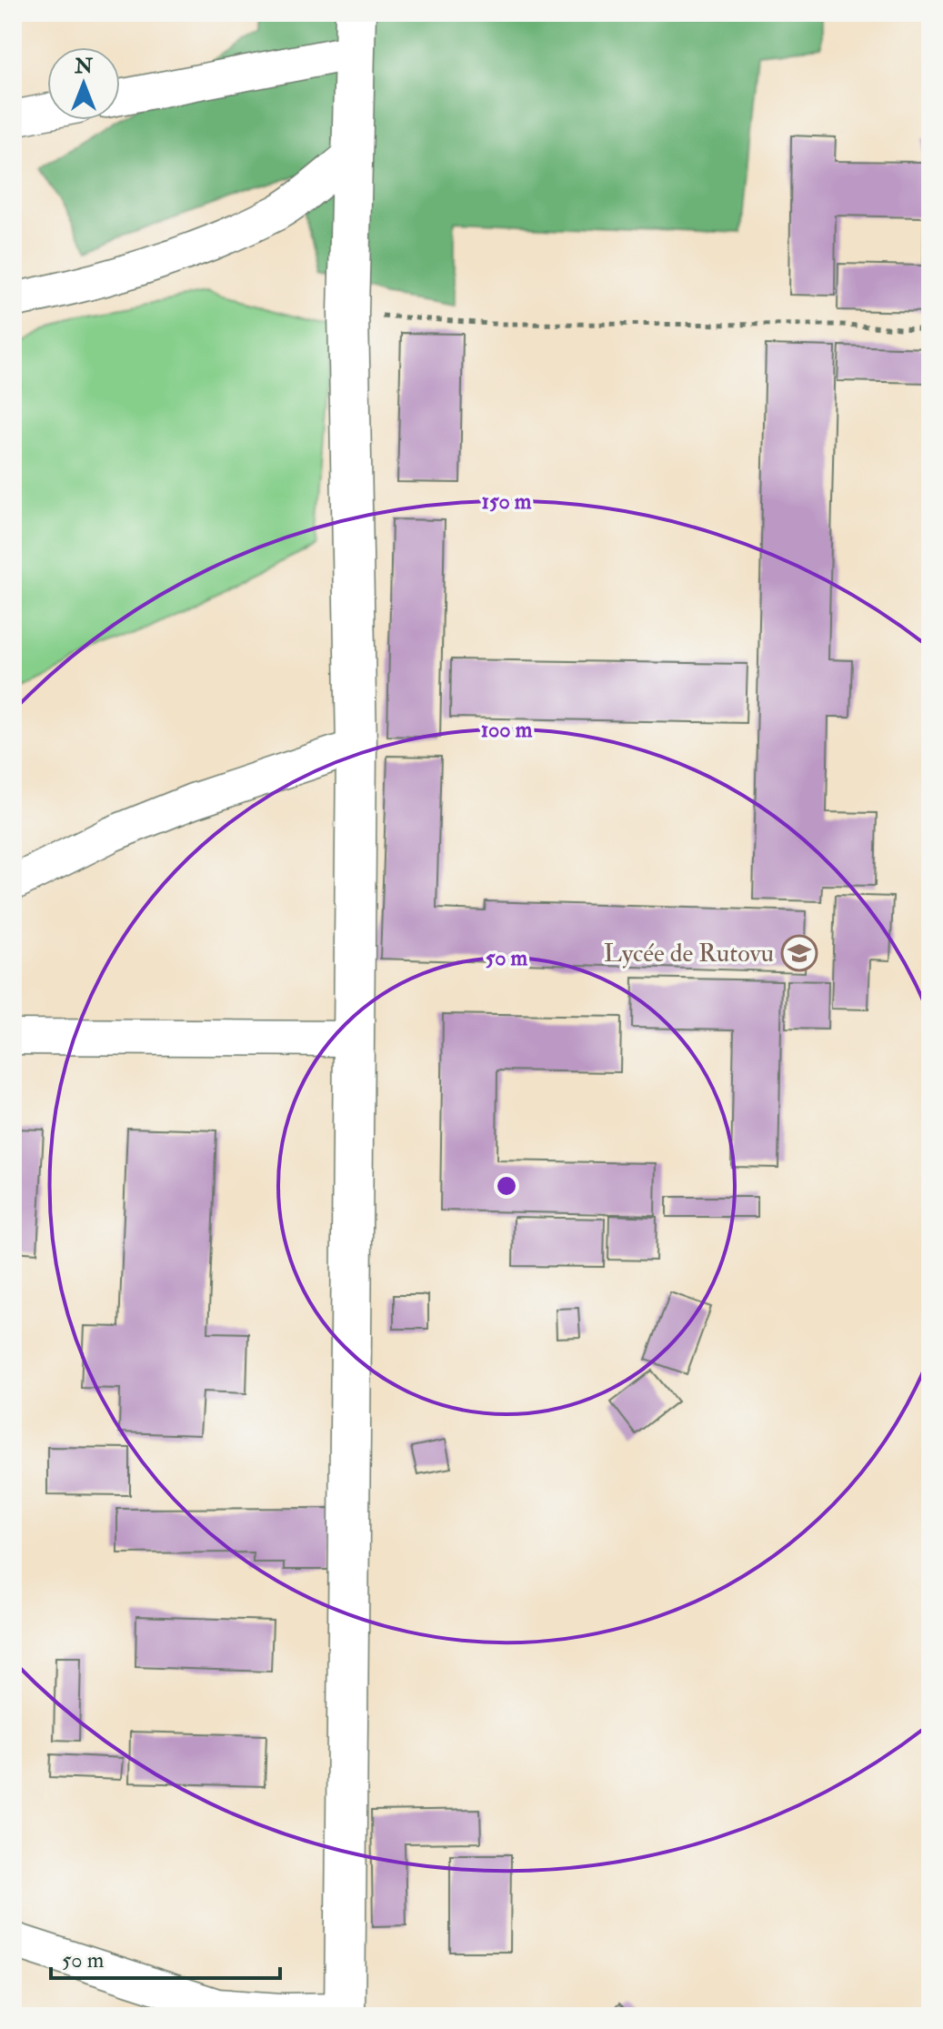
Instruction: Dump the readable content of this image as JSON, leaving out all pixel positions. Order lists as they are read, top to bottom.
{
  "places": {
    "school or university": ["Lycée de Rutovu"]
  },
  "scale_bar": "50 m",
  "north": "top",
  "rings": ["150 m", "100 m", "50 m"]
}
